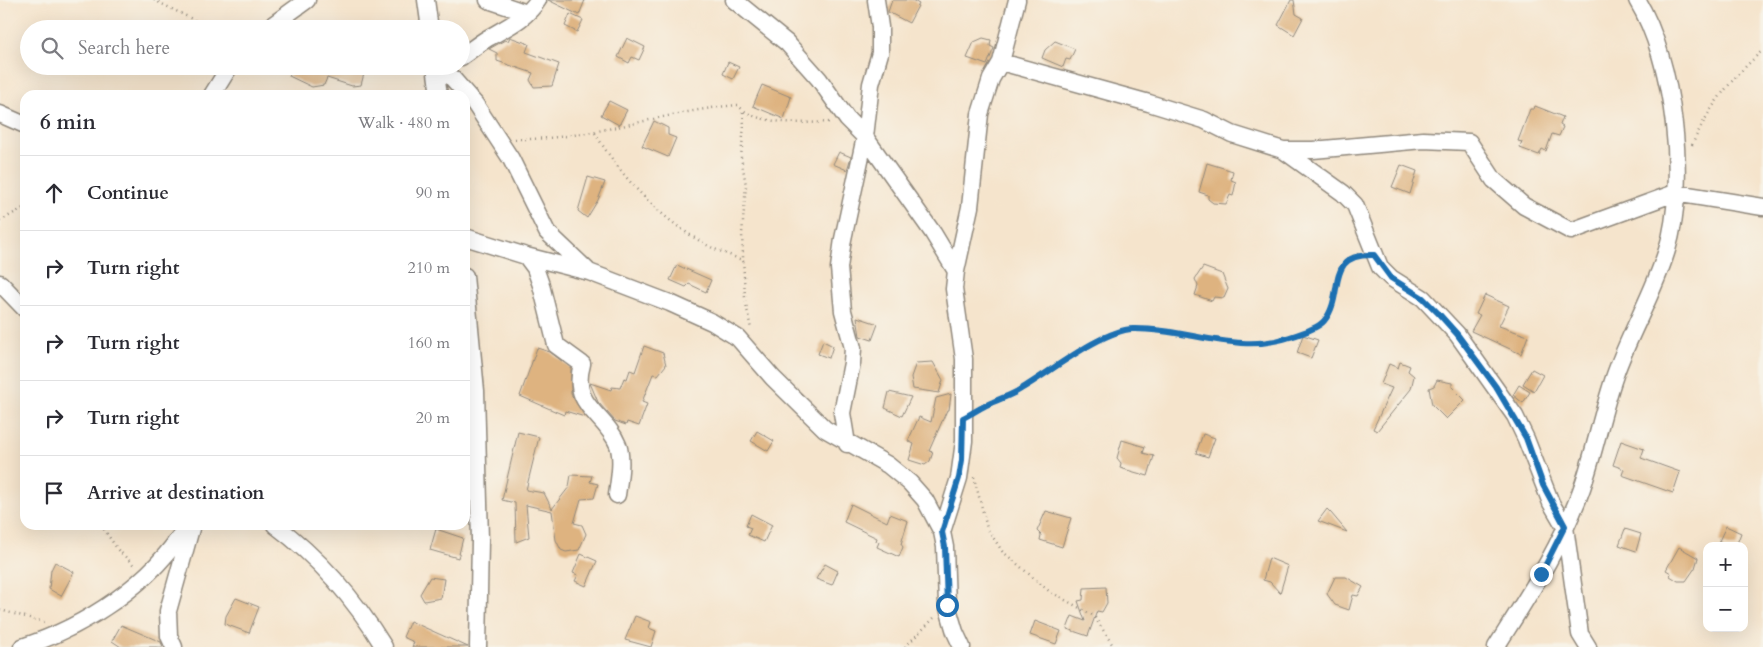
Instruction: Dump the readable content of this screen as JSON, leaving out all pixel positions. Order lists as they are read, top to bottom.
{
  "page": {
    "search": "Search here",
    "heading": ["6 min", "Walk · 480 m"],
    "list": [
      ["Continue", "90 m"],
      ["Turn right", "210 m"],
      ["Turn right", "160 m"],
      ["Turn right", "20 m"],
      "Arrive at destination"
    ],
    "map_buttons": ["+", "−"]
  }
}
